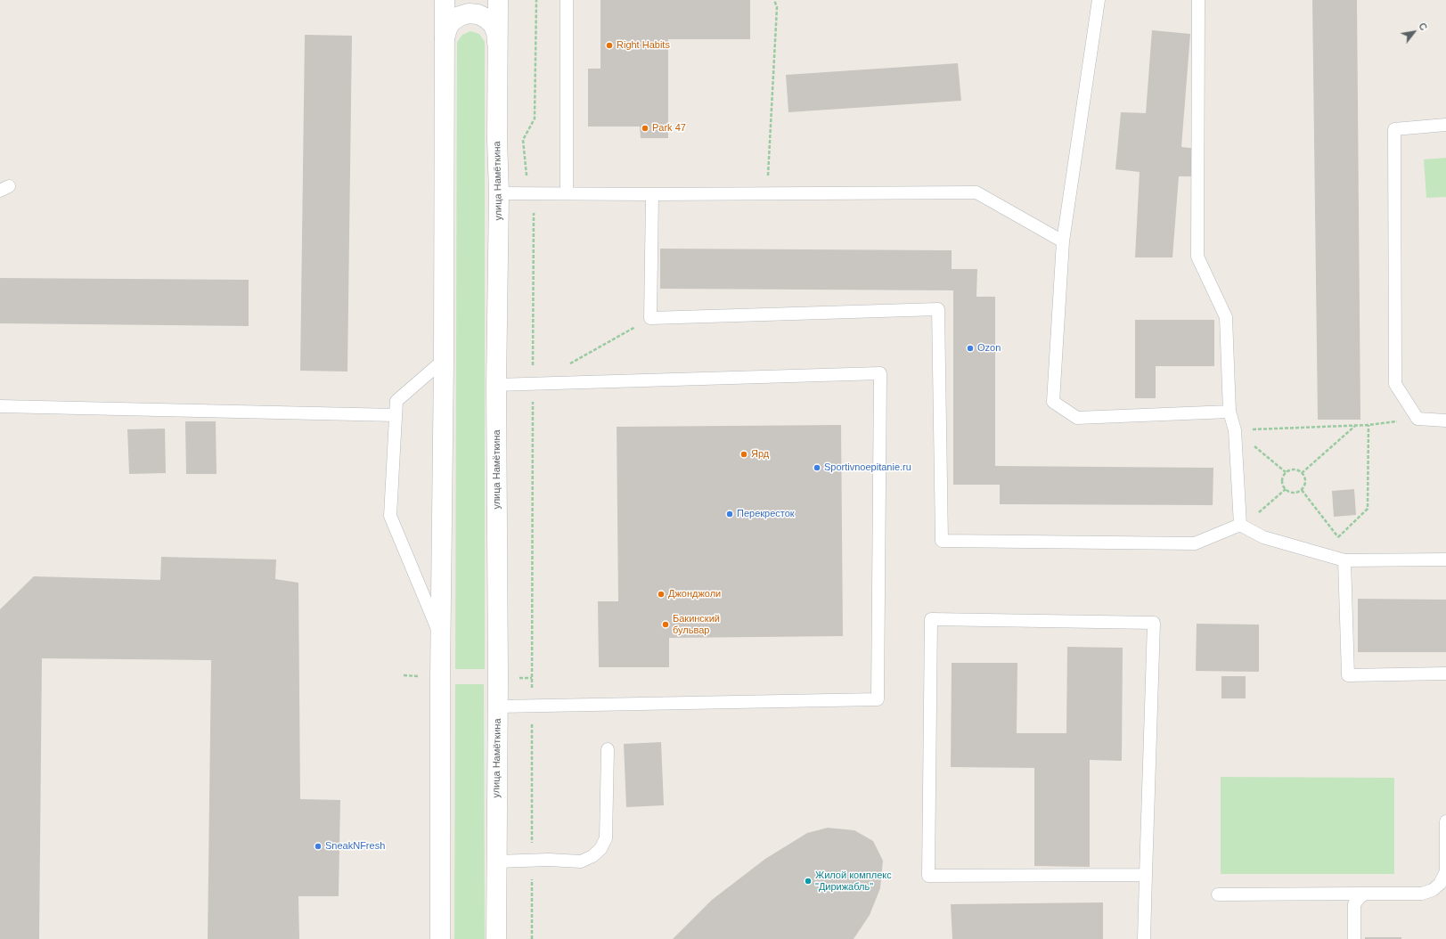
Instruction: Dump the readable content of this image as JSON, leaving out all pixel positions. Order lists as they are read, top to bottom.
{
  "streets": {
    "street": ["улица Намёткина"]
  },
  "places": [
    "Right Habits",
    "Park 47",
    "Ozon",
    "Ярд",
    "Sportivnoepitanie.ru",
    "Перекресток",
    "Джонджоли",
    "Бакинский бульвар",
    "SneakNFresh",
    "Жилой комплекс \"Дирижабль\""
  ],
  "north": "top right"
}
